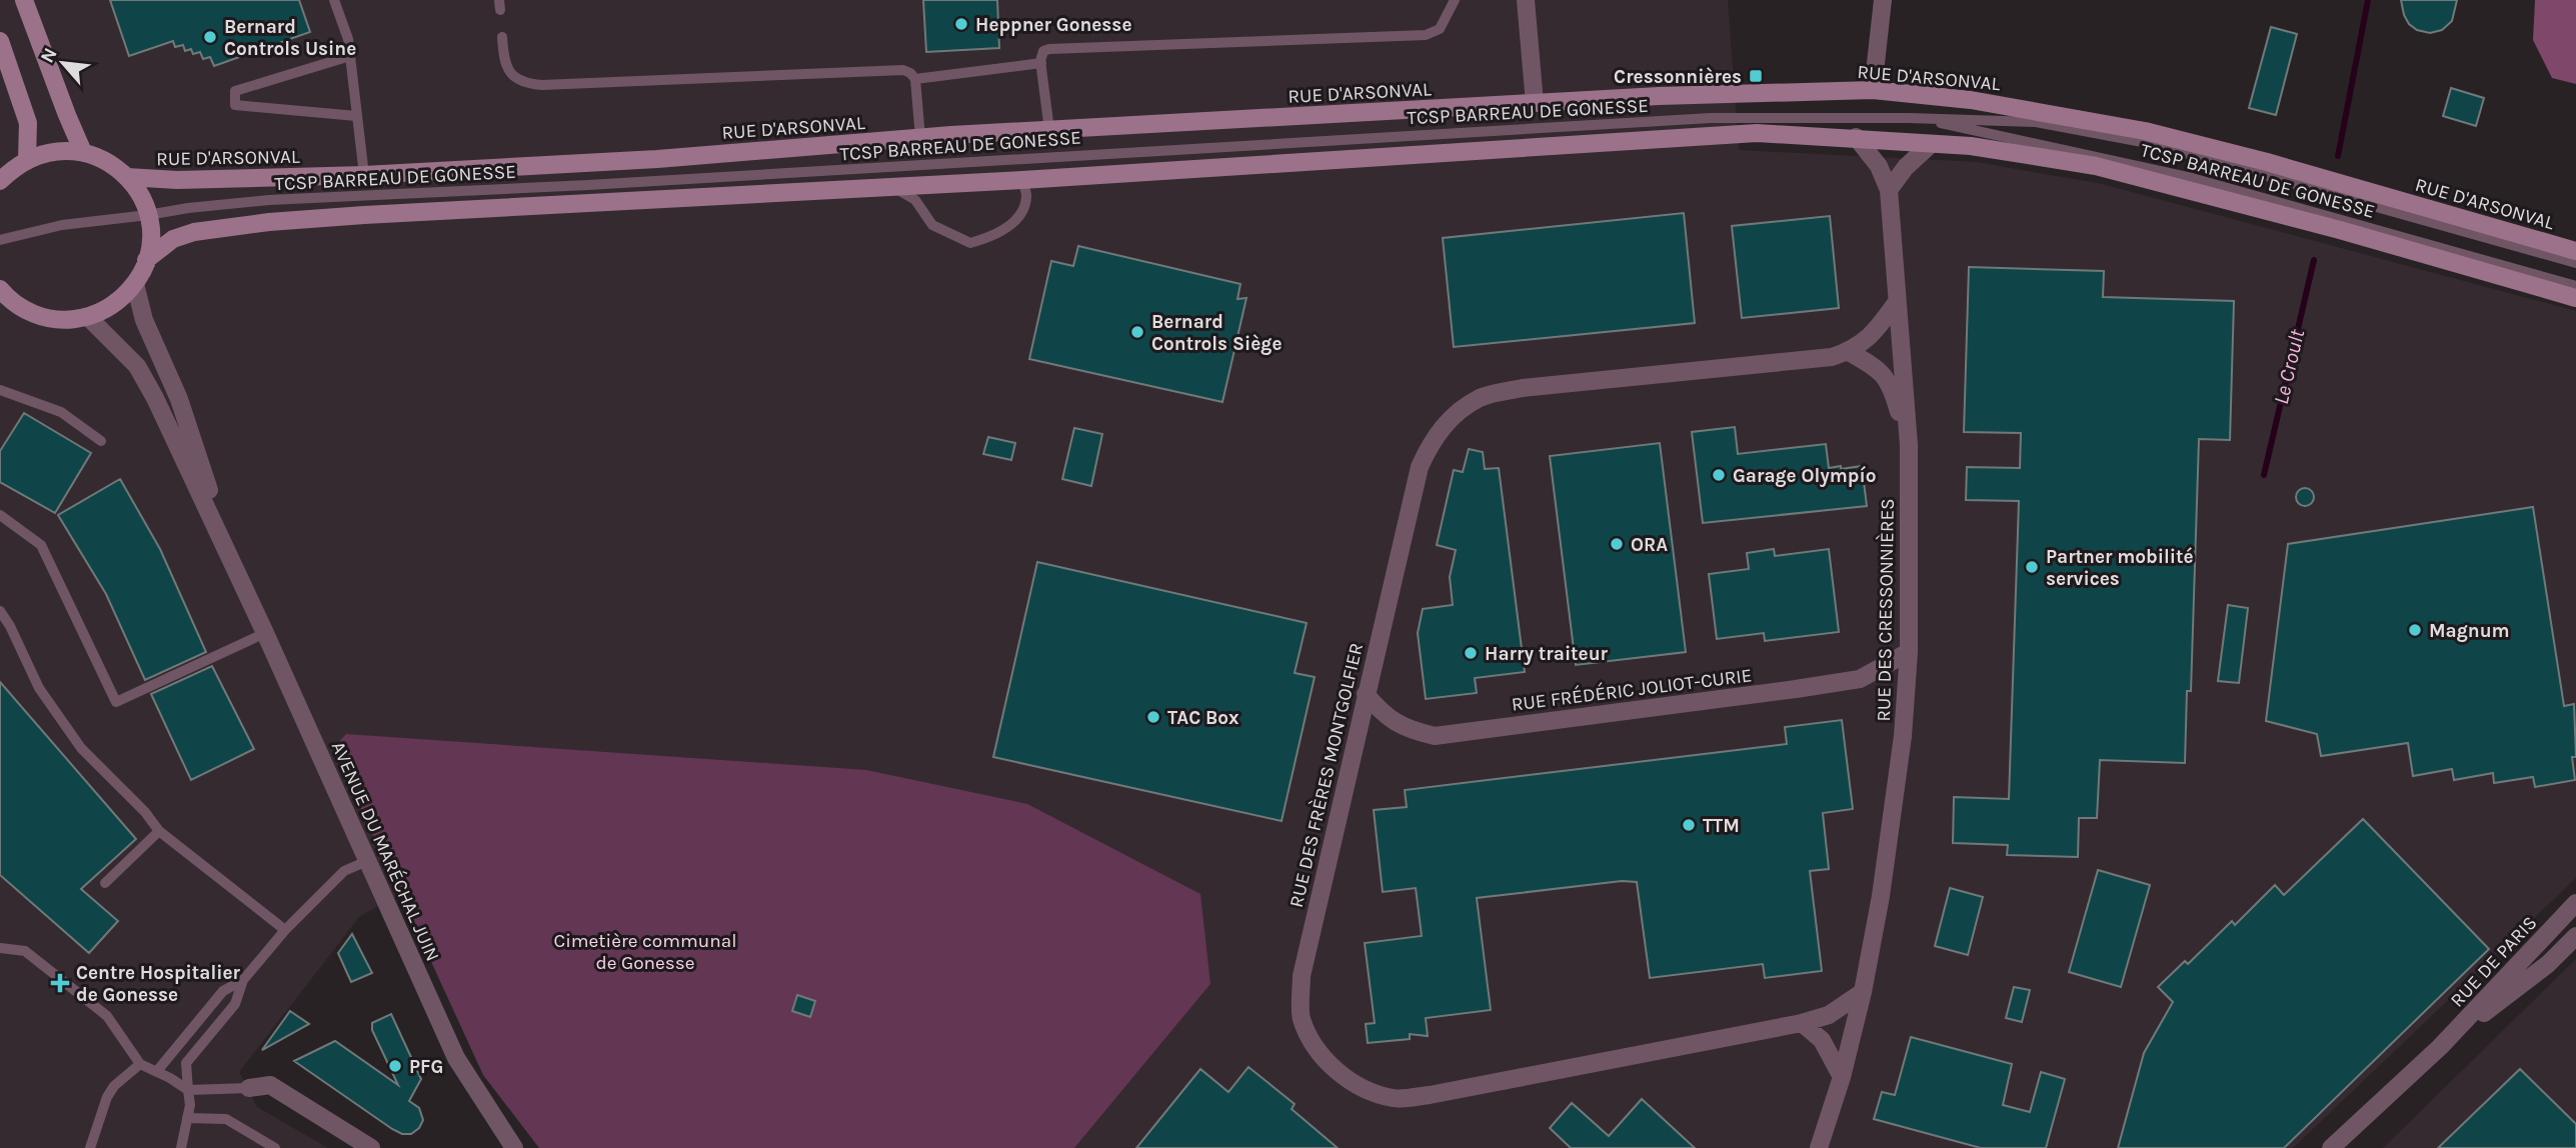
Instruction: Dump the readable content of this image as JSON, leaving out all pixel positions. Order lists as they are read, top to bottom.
{
  "streets": {
    "main road": ["RUE D'ARSONVAL"],
    "street": [
      "RUE DES CRESSONNIÈRES",
      "RUE FRÉDÉRIC JOLIOT-CURIE",
      "RUE DES FRÈRES MONTGOLFIER",
      "AVENUE DU MARÉCHAL JUIN",
      "RUE DE PARIS"
    ],
    "lane": ["TCSP BARREAU DE GONESSE"]
  },
  "crossings": [
    ["RUE DES CRESSONNIÈRES", "RUE FRÉDÉRIC JOLIOT-CURIE"],
    ["RUE DES CRESSONNIÈRES", "RUE DES FRÈRES MONTGOLFIER"],
    ["RUE FRÉDÉRIC JOLIOT-CURIE", "RUE DES FRÈRES MONTGOLFIER"]
  ],
  "water": ["Le Croult"],
  "parks": ["Cimetière communal de Gonesse"],
  "places": {
    "other": [
      "Heppner Gonesse",
      "Bernard Controls Usine",
      "Bernard Controls Siège",
      "Garage Olympío",
      "ORA",
      "Partner mobilité services",
      "Magnum",
      "Harry traiteur",
      "TAC Box",
      "TTM",
      "PFG"
    ],
    "transit": ["Cressonnières"],
    "health": ["Centre Hospitalier de Gonesse"]
  },
  "north": "top left"
}
